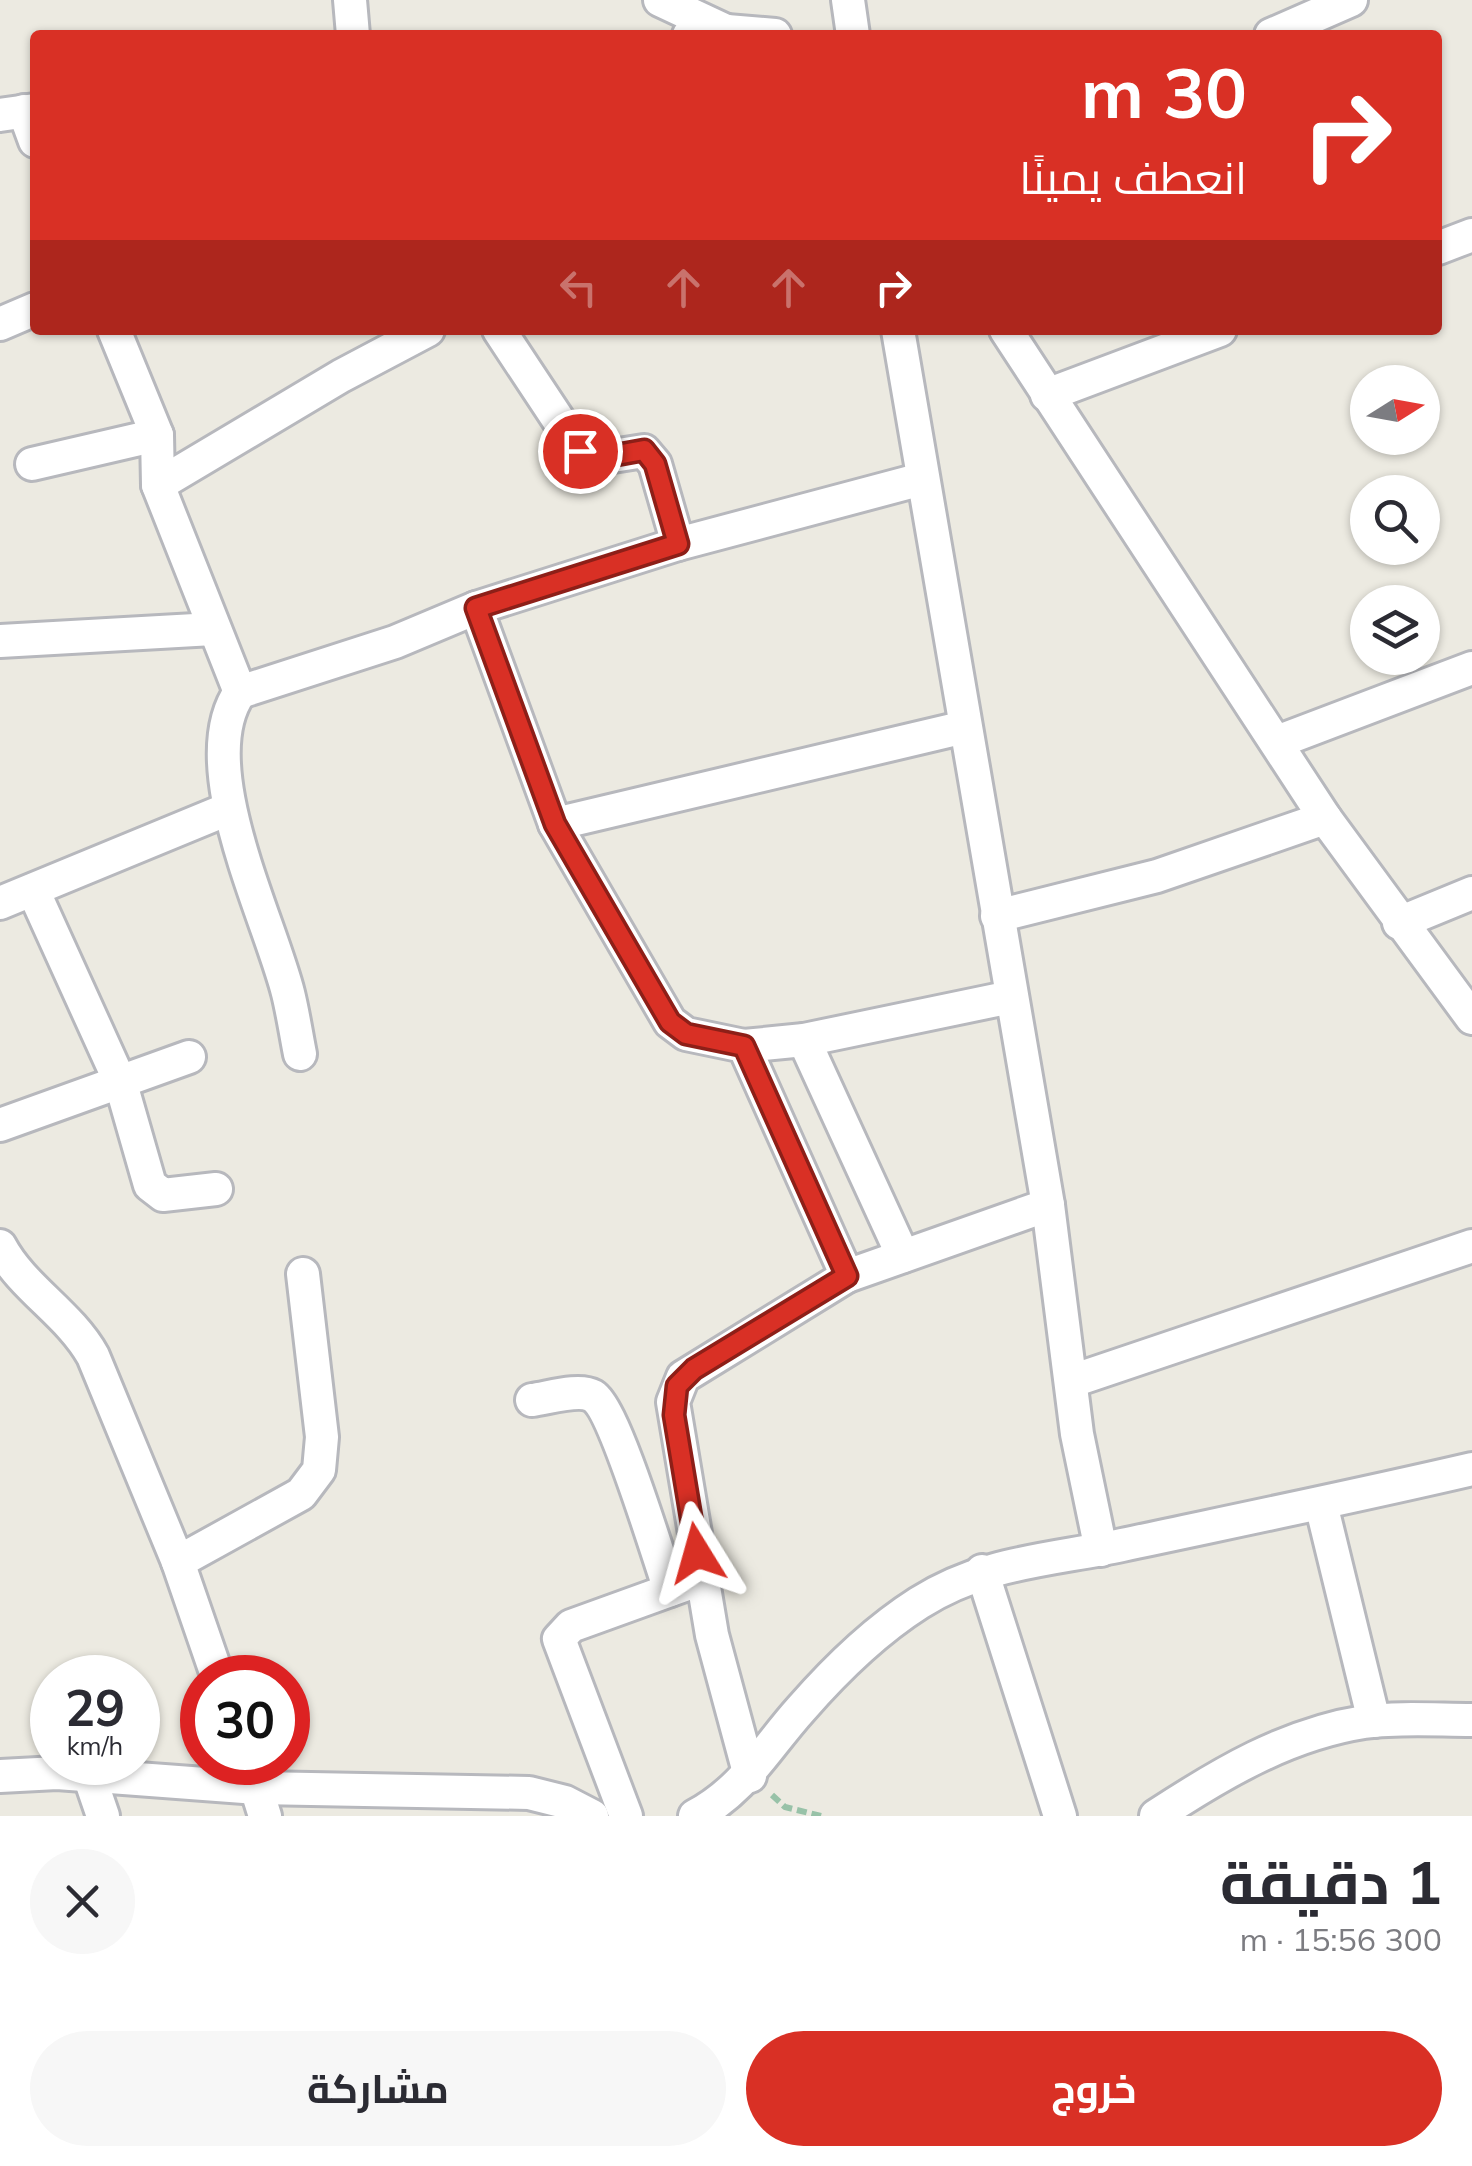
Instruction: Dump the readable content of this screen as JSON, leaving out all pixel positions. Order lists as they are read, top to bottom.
{
  "north": "right",
  "page": {
    "turn": ["30 m", "انعطف يمينًا"],
    "speed": "29 km/h",
    "limit": "30",
    "heading": ["1 دقيقة", "300 m · 15:56"],
    "buttons": ["خروج", "مشاركة"]
  }
}
